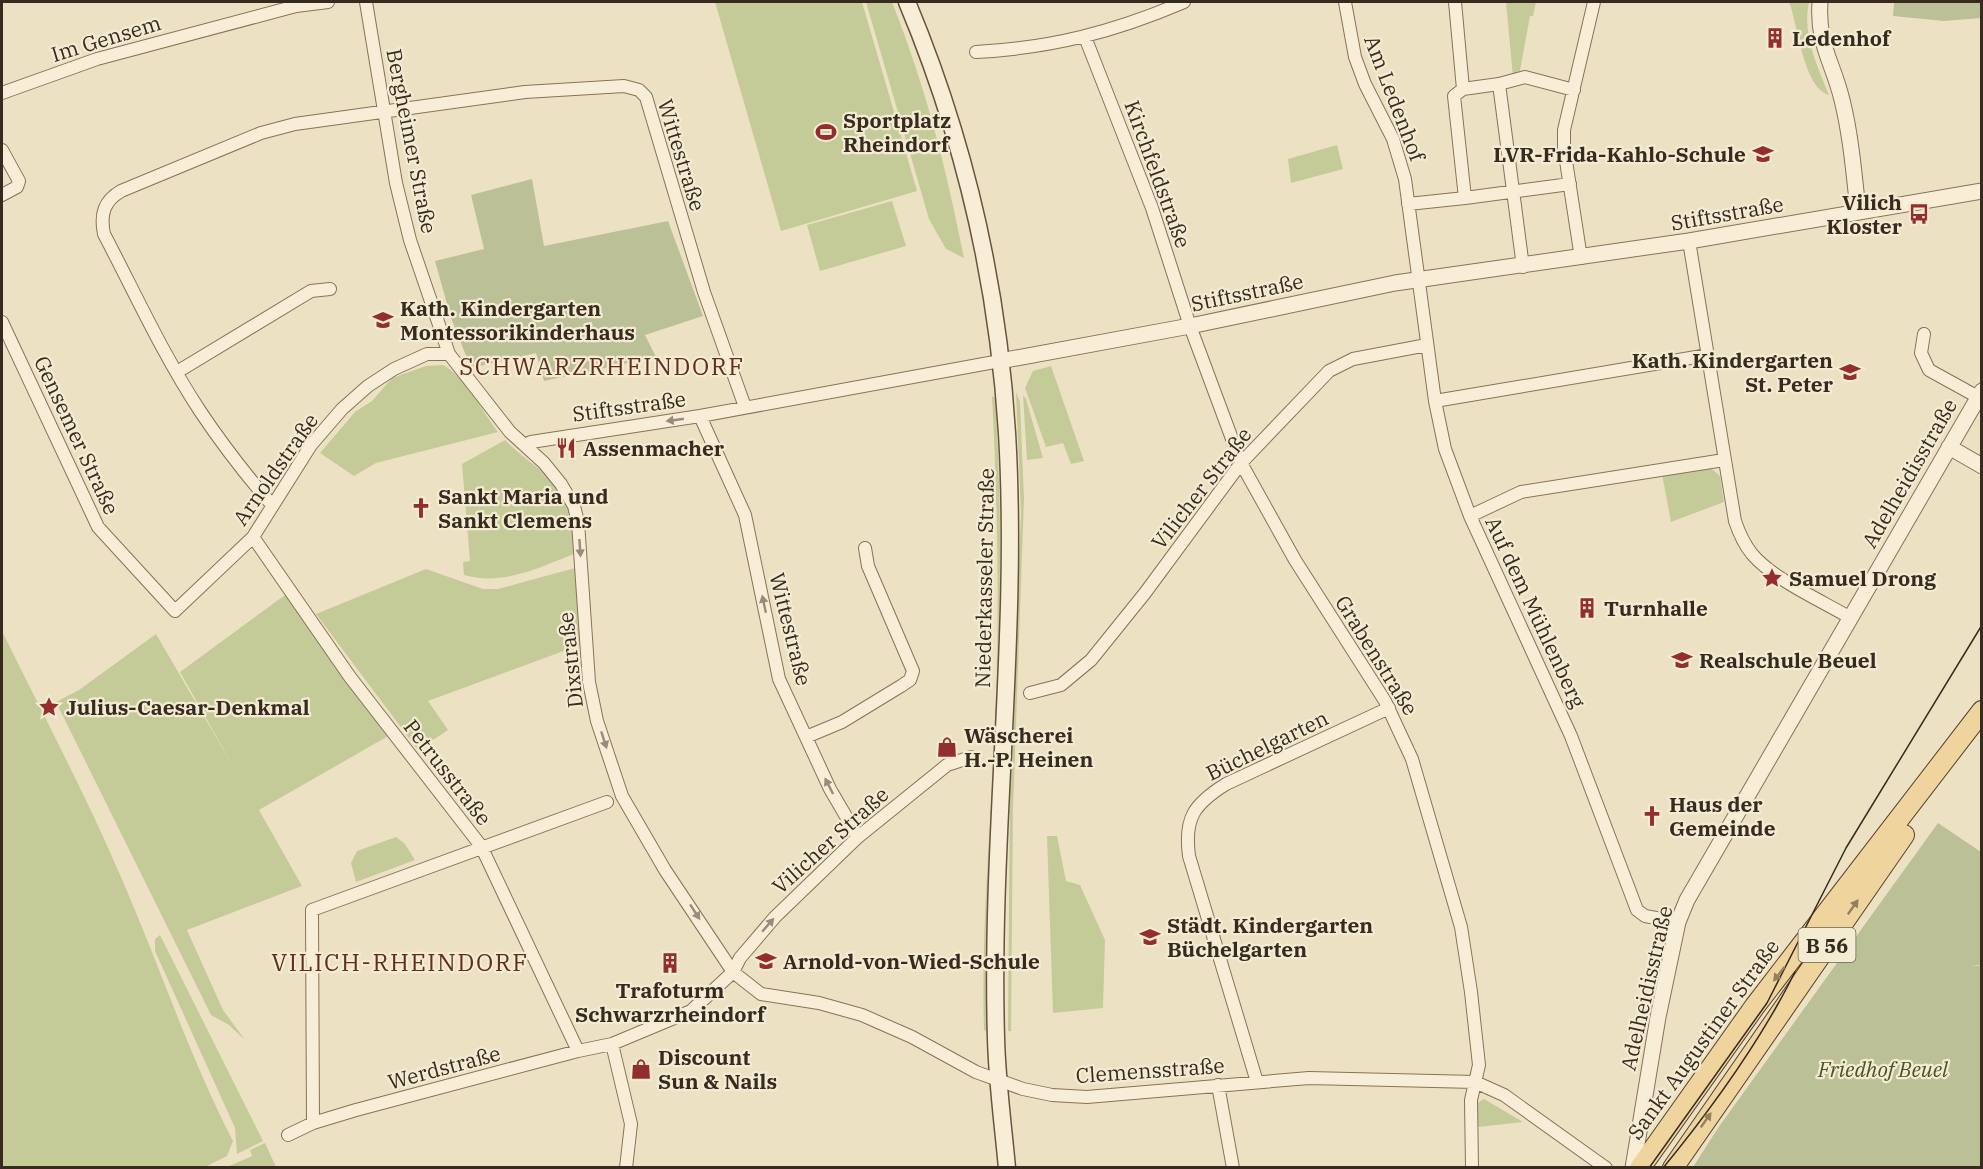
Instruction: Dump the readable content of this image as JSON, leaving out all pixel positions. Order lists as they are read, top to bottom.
{
  "streets": {
    "main road": ["Niederkasseler Straße", "B 56", "Sankt Augustiner Straße"],
    "street": [
      "Im Gensem",
      "Am Ledenhof",
      "Bergheimer Straße",
      "Wittestraße",
      "Kirchfeldstraße",
      "Stiftsstraße",
      "Gensemer Straße",
      "Arnoldstraße",
      "Adelheidisstraße",
      "Vilicher Straße",
      "Auf dem Mühlenberg",
      "Grabenstraße",
      "Dixstraße",
      "Büchelgarten",
      "Petrusstraße",
      "Werdstraße",
      "Clemensstraße"
    ]
  },
  "crossings": [
    ["Am Ledenhof", "Stiftsstraße"],
    ["Am Ledenhof", "Auf dem Mühlenberg"],
    ["Bergheimer Straße", "Wittestraße"],
    ["Bergheimer Straße", "Arnoldstraße"],
    ["Bergheimer Straße", "Dixstraße"],
    ["Wittestraße", "Stiftsstraße"],
    ["Wittestraße", "Vilicher Straße"],
    ["Kirchfeldstraße", "Stiftsstraße"],
    ["Kirchfeldstraße", "Grabenstraße"],
    ["Stiftsstraße", "Niederkasseler Straße"],
    ["Stiftsstraße", "Auf dem Mühlenberg"],
    ["Stiftsstraße", "Grabenstraße"],
    ["Stiftsstraße", "Dixstraße"],
    ["Gensemer Straße", "Arnoldstraße"],
    ["Arnoldstraße", "Dixstraße"],
    ["Arnoldstraße", "Petrusstraße"],
    ["Adelheidisstraße", "Auf dem Mühlenberg"],
    ["Vilicher Straße", "Auf dem Mühlenberg"],
    ["Vilicher Straße", "Grabenstraße"],
    ["Vilicher Straße", "Dixstraße"],
    ["Vilicher Straße", "Clemensstraße"],
    ["Niederkasseler Straße", "Clemensstraße"],
    ["Grabenstraße", "Büchelgarten"],
    ["Grabenstraße", "Clemensstraße"],
    ["Dixstraße", "Clemensstraße"],
    ["Büchelgarten", "Clemensstraße"],
    ["Petrusstraße", "Werdstraße"]
  ],
  "one_way": ["Wittestraße", "Dixstraße"],
  "districts": ["SCHWARZRHEINDORF", "VILICH-RHEINDORF"],
  "parks": ["Friedhof Beuel"],
  "places": {
    "building": ["Ledenhof", "Turnhalle", "Trafoturm Schwarzrheindorf"],
    "sports": ["Sportplatz Rheindorf"],
    "school or university": [
      "LVR-Frida-Kahlo-Schule",
      "Kath. Kindergarten Montessorikinderhaus",
      "Kath. Kindergarten St. Peter",
      "Realschule Beuel",
      "Städt. Kindergarten Büchelgarten",
      "Arnold-von-Wied-Schule"
    ],
    "bus stop": ["Vilich Kloster"],
    "restaurant": ["Assenmacher"],
    "church": ["Sankt Maria und Sankt Clemens", "Haus der Gemeinde"],
    "place": ["Samuel Drong", "Julius-Caesar-Denkmal"],
    "shop": ["Wäscherei H.-P. Heinen", "Discount Sun & Nails"]
  }
}
